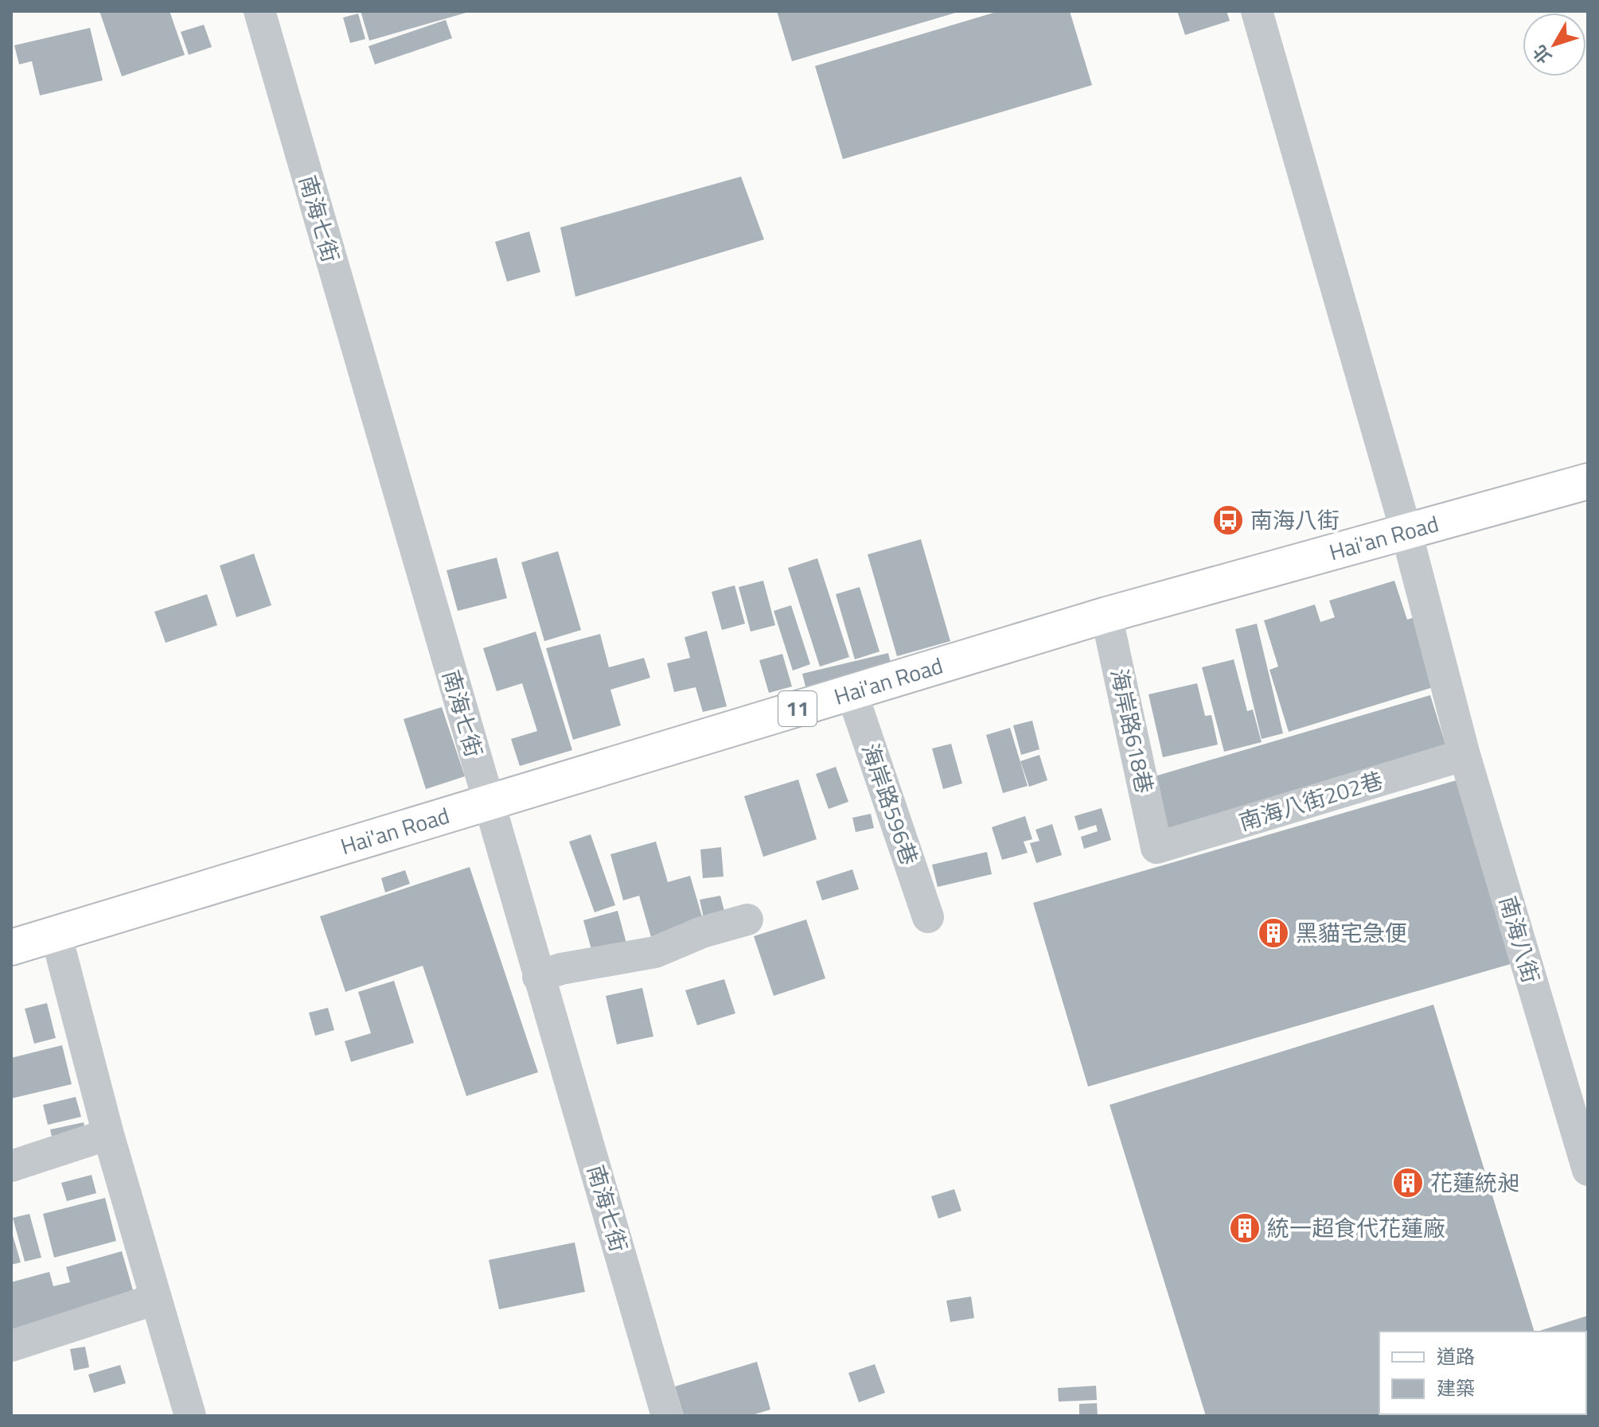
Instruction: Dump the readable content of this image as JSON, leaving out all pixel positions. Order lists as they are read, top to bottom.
{
  "streets": {
    "main road": ["Hai'an Road", "11"],
    "street": [
      "南海七街",
      "海岸路618巷",
      "南海八街202巷",
      "海岸路596巷",
      "南海八街"
    ]
  },
  "crossings": [
    ["南海七街", "Hai'an Road"],
    ["Hai'an Road", "海岸路618巷"],
    ["Hai'an Road", "海岸路596巷"],
    ["Hai'an Road", "南海八街"],
    ["海岸路618巷", "南海八街202巷"],
    ["南海八街202巷", "南海八街"]
  ],
  "places": {
    "bus stop": ["南海八街"],
    "building": ["黑貓宅急便", "花蓮統昶", "統一超食代花蓮廠"]
  },
  "legend": ["道路", "建築"],
  "north": "bottom left"
}
